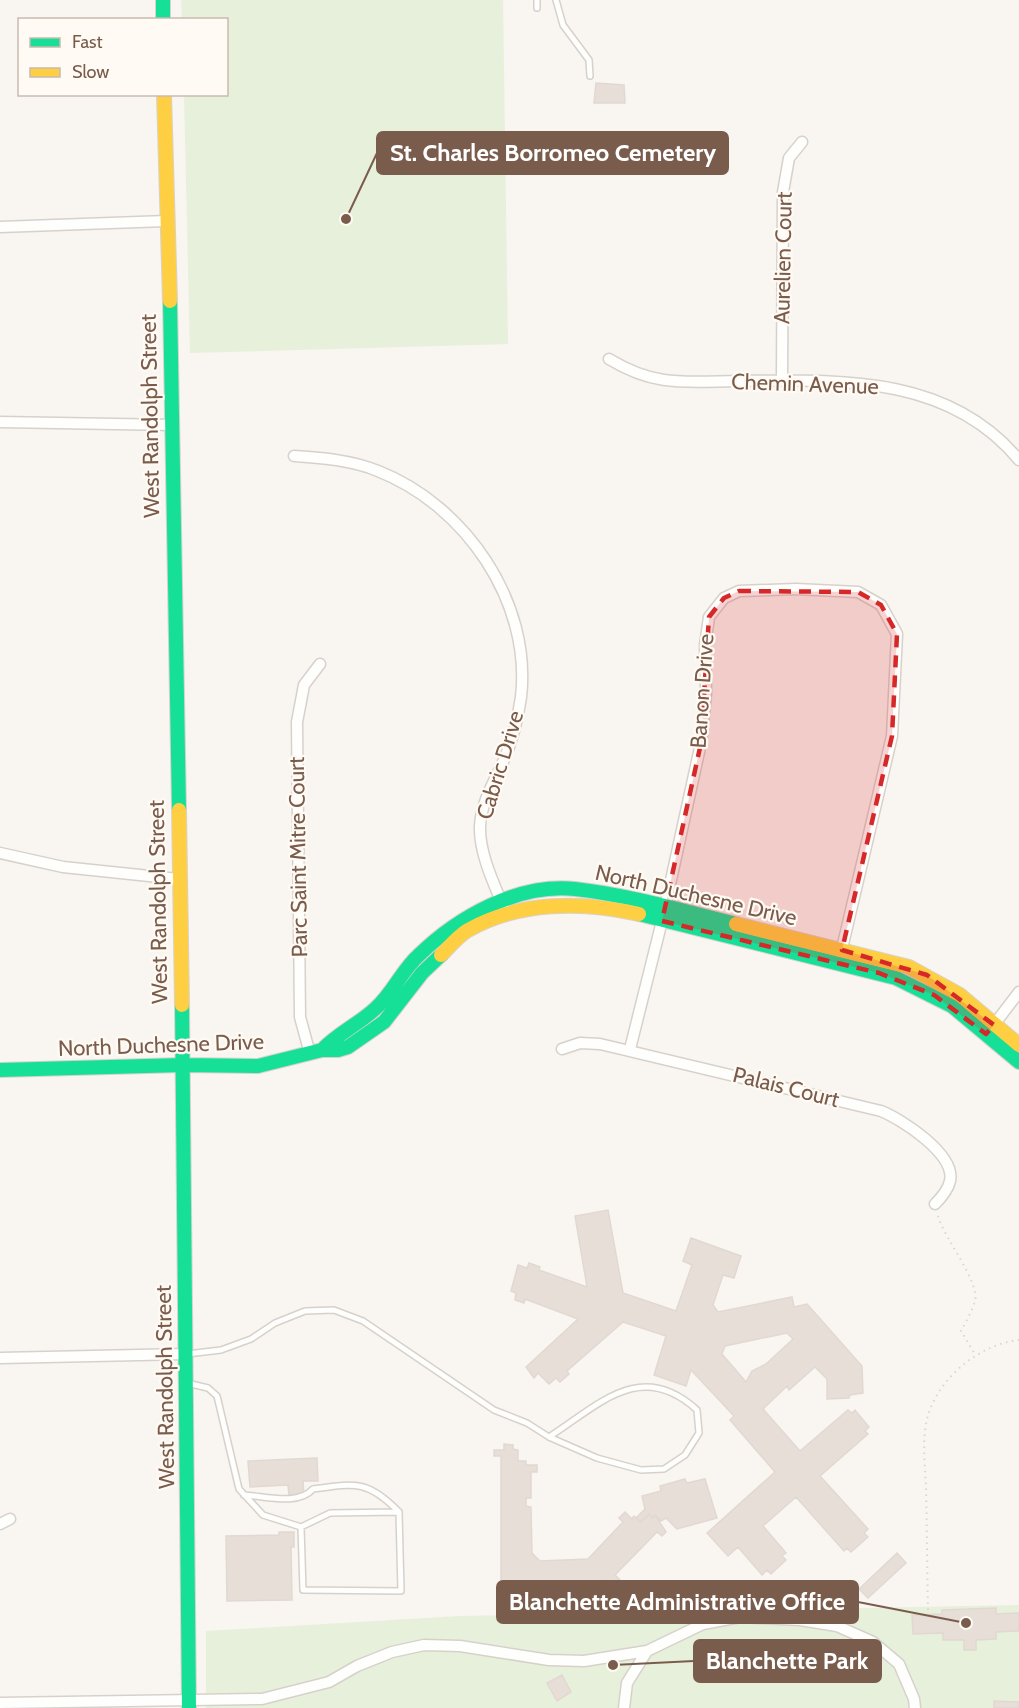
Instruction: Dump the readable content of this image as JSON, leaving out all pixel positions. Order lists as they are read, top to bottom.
{
  "streets": {
    "street": [
      "Aurelien Court",
      "Chemin Avenue",
      "West Randolph Street",
      "Banon Drive",
      "Cabric Drive",
      "Parc Saint Mitre Court",
      "North Duchesne Drive",
      "Palais Court"
    ]
  },
  "crossings": [
    ["Aurelien Court", "Chemin Avenue"],
    ["West Randolph Street", "North Duchesne Drive"],
    ["Banon Drive", "North Duchesne Drive"],
    ["Banon Drive", "Palais Court"],
    ["Cabric Drive", "North Duchesne Drive"],
    ["Parc Saint Mitre Court", "North Duchesne Drive"]
  ],
  "places": ["St. Charles Borromeo Cemetery", "Blanchette Administrative Office", "Blanchette Park"],
  "legend": ["Fast", "Slow"]
}
